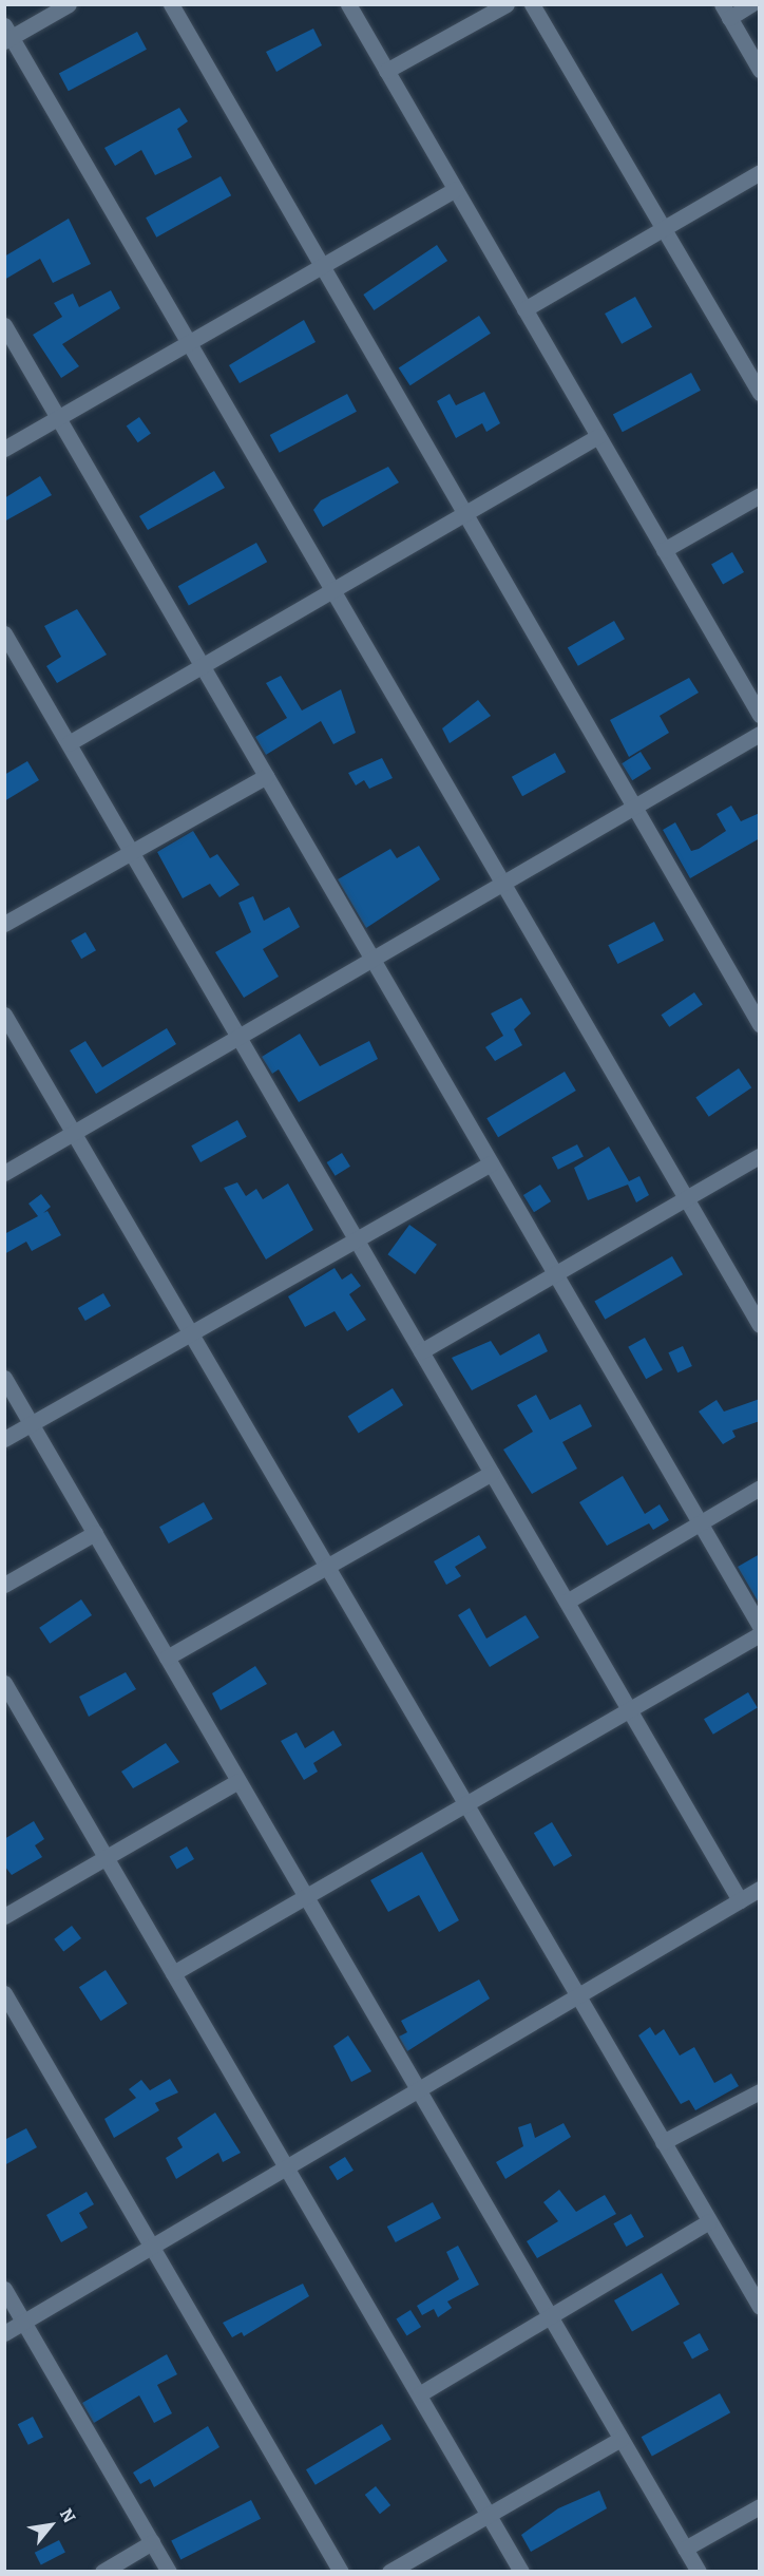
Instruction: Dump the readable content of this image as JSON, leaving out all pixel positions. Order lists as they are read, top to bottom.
{
  "north": "top right"
}
